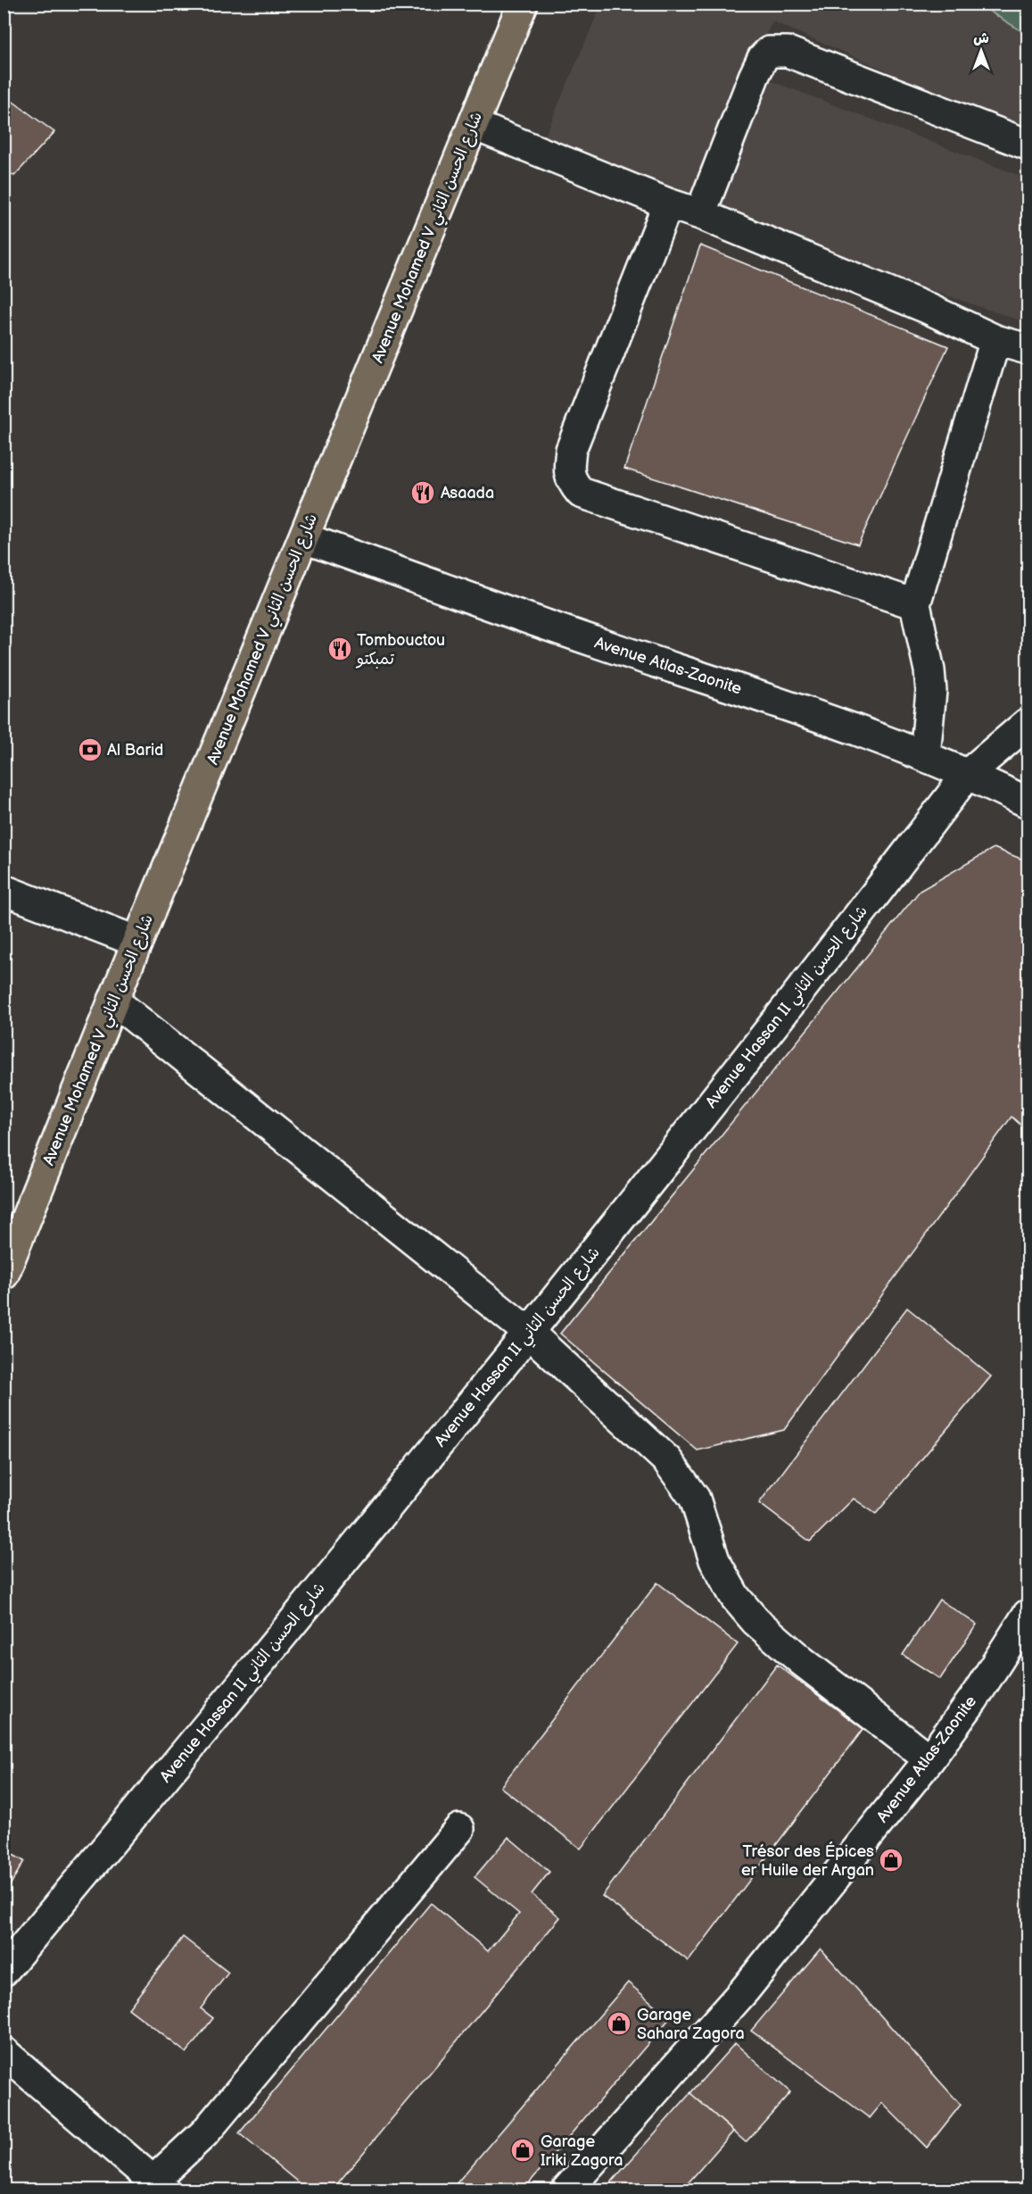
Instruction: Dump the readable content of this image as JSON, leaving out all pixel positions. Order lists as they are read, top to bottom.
{
  "streets": {
    "main road": ["Avenue Mohamed V شارع الحسن الثاني"],
    "street": ["Avenue Atlas-Zaonite", "Avenue Hassan II شارع الحسن الثاني"]
  },
  "crossings": [
    ["Avenue Mohamed V شارع الحسن الثاني", "Avenue Atlas-Zaonite"],
    ["Avenue Atlas-Zaonite", "Avenue Hassan II شارع الحسن الثاني"]
  ],
  "places": {
    "restaurant": ["Asaada", "Tombouctou تمبكتو"],
    "bank": ["Al Barid"],
    "shop": ["Trésor des Épices er Huile der Argan", "Garage Sahara Zagora", "Garage Iriki Zagora"]
  },
  "north": "top"
}
